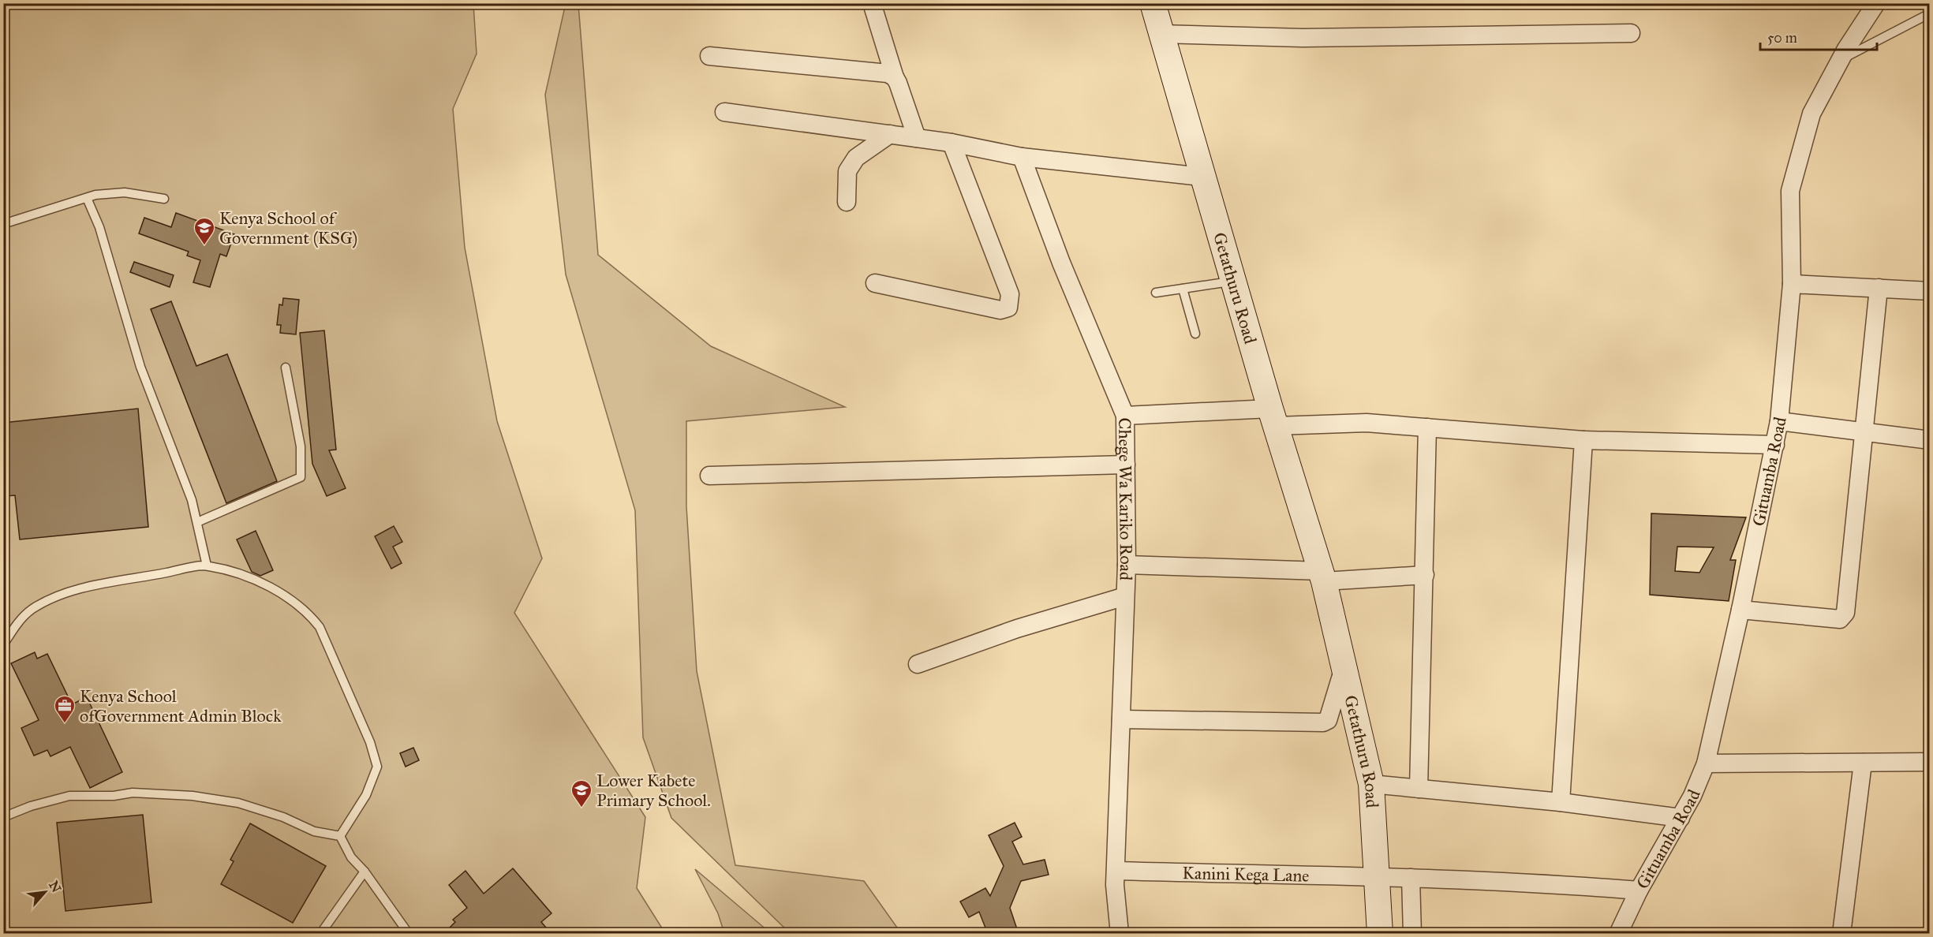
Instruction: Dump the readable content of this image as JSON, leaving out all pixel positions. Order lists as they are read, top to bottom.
{
  "streets": {
    "main road": ["Getathuru Road"],
    "street": ["Gituamba Road", "Chege Wa Kariko Road", "Kanini Kega Lane"]
  },
  "crossings": [
    ["Getathuru Road", "Kanini Kega Lane"],
    ["Gituamba Road", "Kanini Kega Lane"],
    ["Chege Wa Kariko Road", "Kanini Kega Lane"]
  ],
  "places": {
    "school or university": ["Kenya School of Government (KSG)", "Lower Kabete Primary School."],
    "office": ["Kenya School ofGovernment Admin Block"]
  },
  "scale_bar": "50 m",
  "north": "top right"
}
